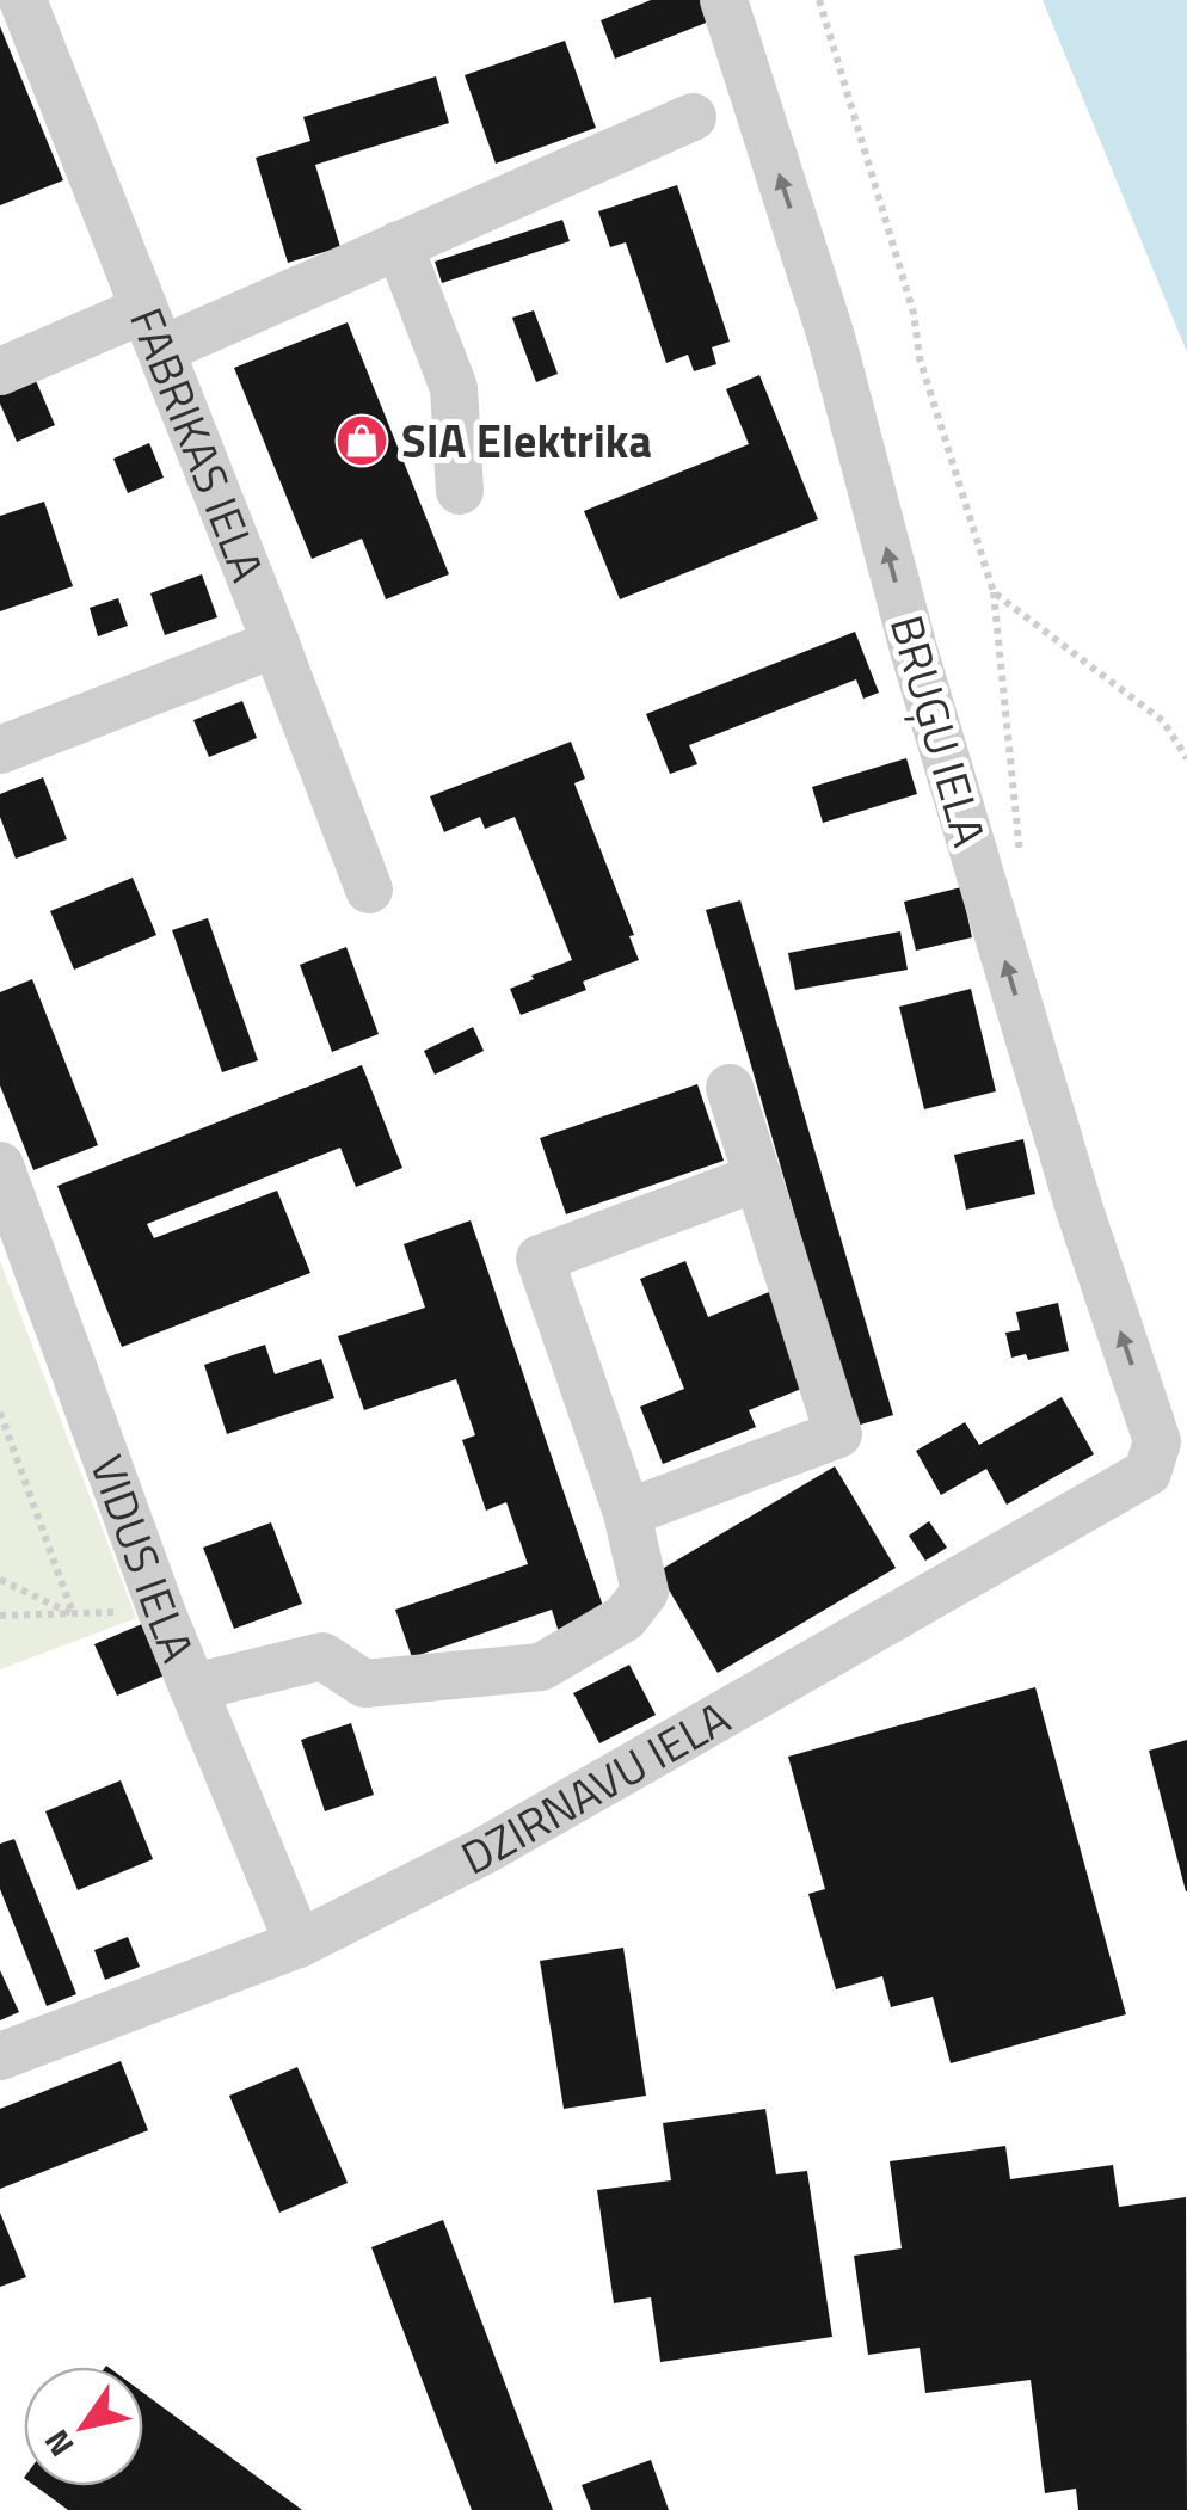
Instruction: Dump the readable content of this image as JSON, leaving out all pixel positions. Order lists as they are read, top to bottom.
{
  "streets": {
    "street": [
      "FABRIKAS IELA",
      "BRUĢU IELA",
      "VIDUS IELA",
      "DZIRNAVU IELA"
    ]
  },
  "crossings": [
    ["BRUĢU IELA", "DZIRNAVU IELA"],
    ["VIDUS IELA", "DZIRNAVU IELA"]
  ],
  "one_way": ["BRUĢU IELA"],
  "places": {
    "shop": ["SIA Elektrika"]
  },
  "north": "bottom left"
}
